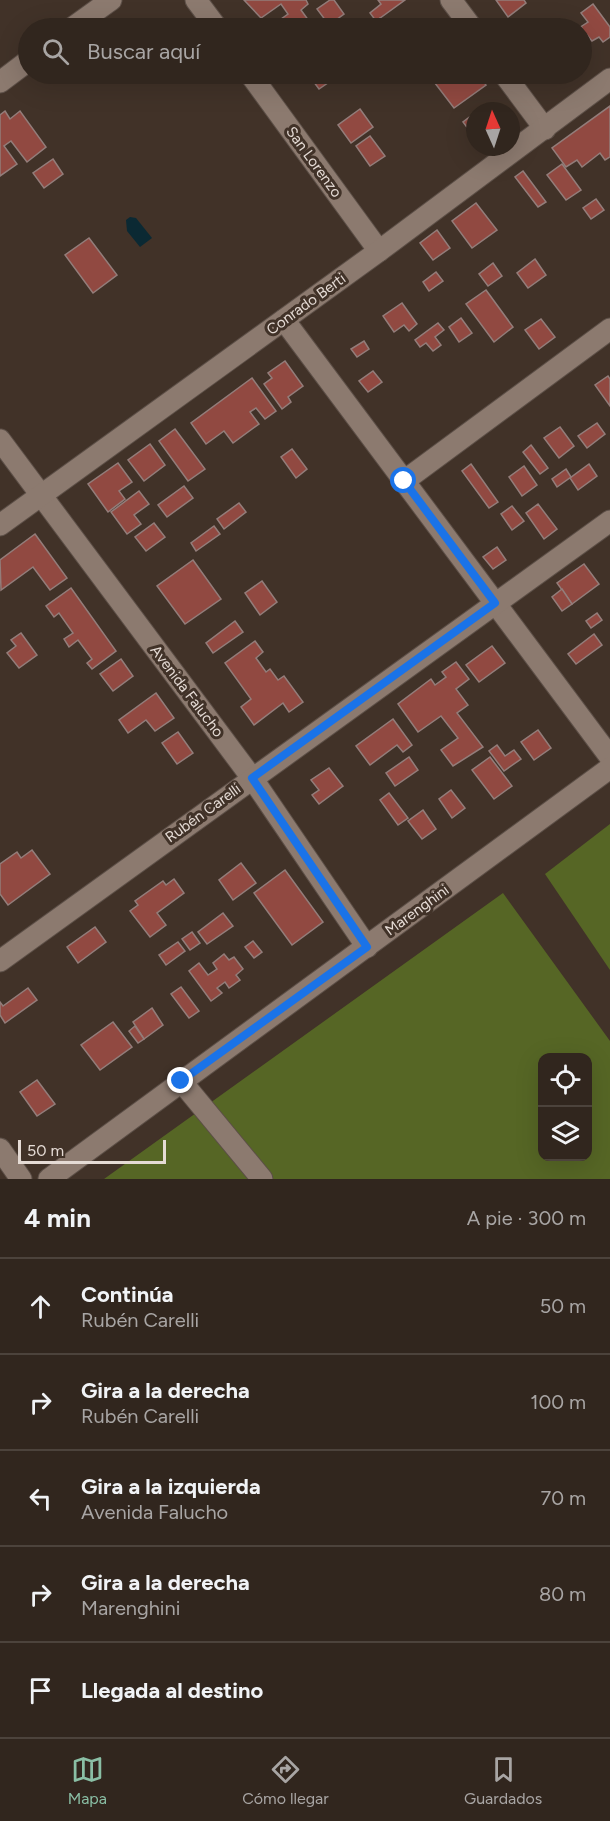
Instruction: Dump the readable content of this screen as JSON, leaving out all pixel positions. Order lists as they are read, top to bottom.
{
  "streets": {
    "street": [
      "San Lorenzo",
      "Conrado Berti",
      "Avenida Falucho",
      "Rubén Carelli",
      "Marenghini"
    ]
  },
  "crossings": [
    ["San Lorenzo", "Conrado Berti"],
    ["Conrado Berti", "Avenida Falucho"],
    ["Avenida Falucho", "Rubén Carelli"],
    ["Avenida Falucho", "Marenghini"]
  ],
  "scale_bar": "50 m",
  "north": "top",
  "page": {
    "search": "Buscar aquí",
    "scale": "50 m",
    "heading": ["4 min", "A pie · 300 m"],
    "list": [
      ["Continúa", "Rubén Carelli", "50 m"],
      ["Gira a la derecha", "Rubén Carelli", "100 m"],
      ["Gira a la izquierda", "Avenida Falucho", "70 m"],
      ["Gira a la derecha", "Marenghini", "80 m"],
      "Llegada al destino"
    ],
    "nav": ["Mapa", "Cómo llegar", "Guardados"]
  }
}
